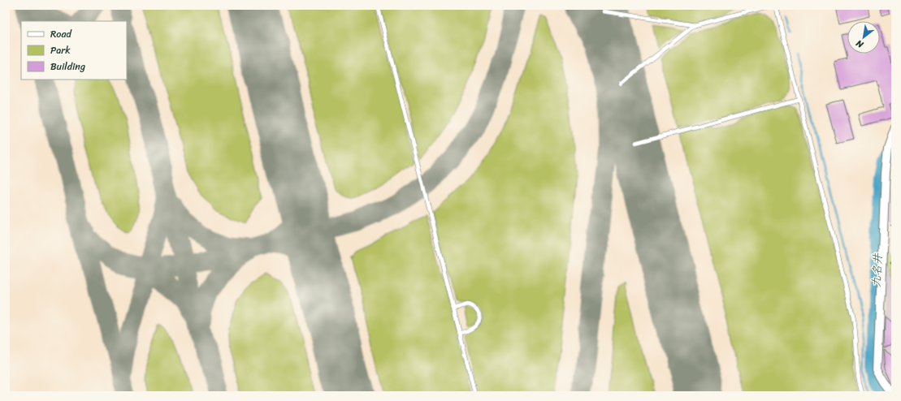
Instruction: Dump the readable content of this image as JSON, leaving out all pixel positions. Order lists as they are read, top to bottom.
{
  "water": ["九名井"],
  "legend": ["Road", "Park", "Building"],
  "north": "bottom left"
}
